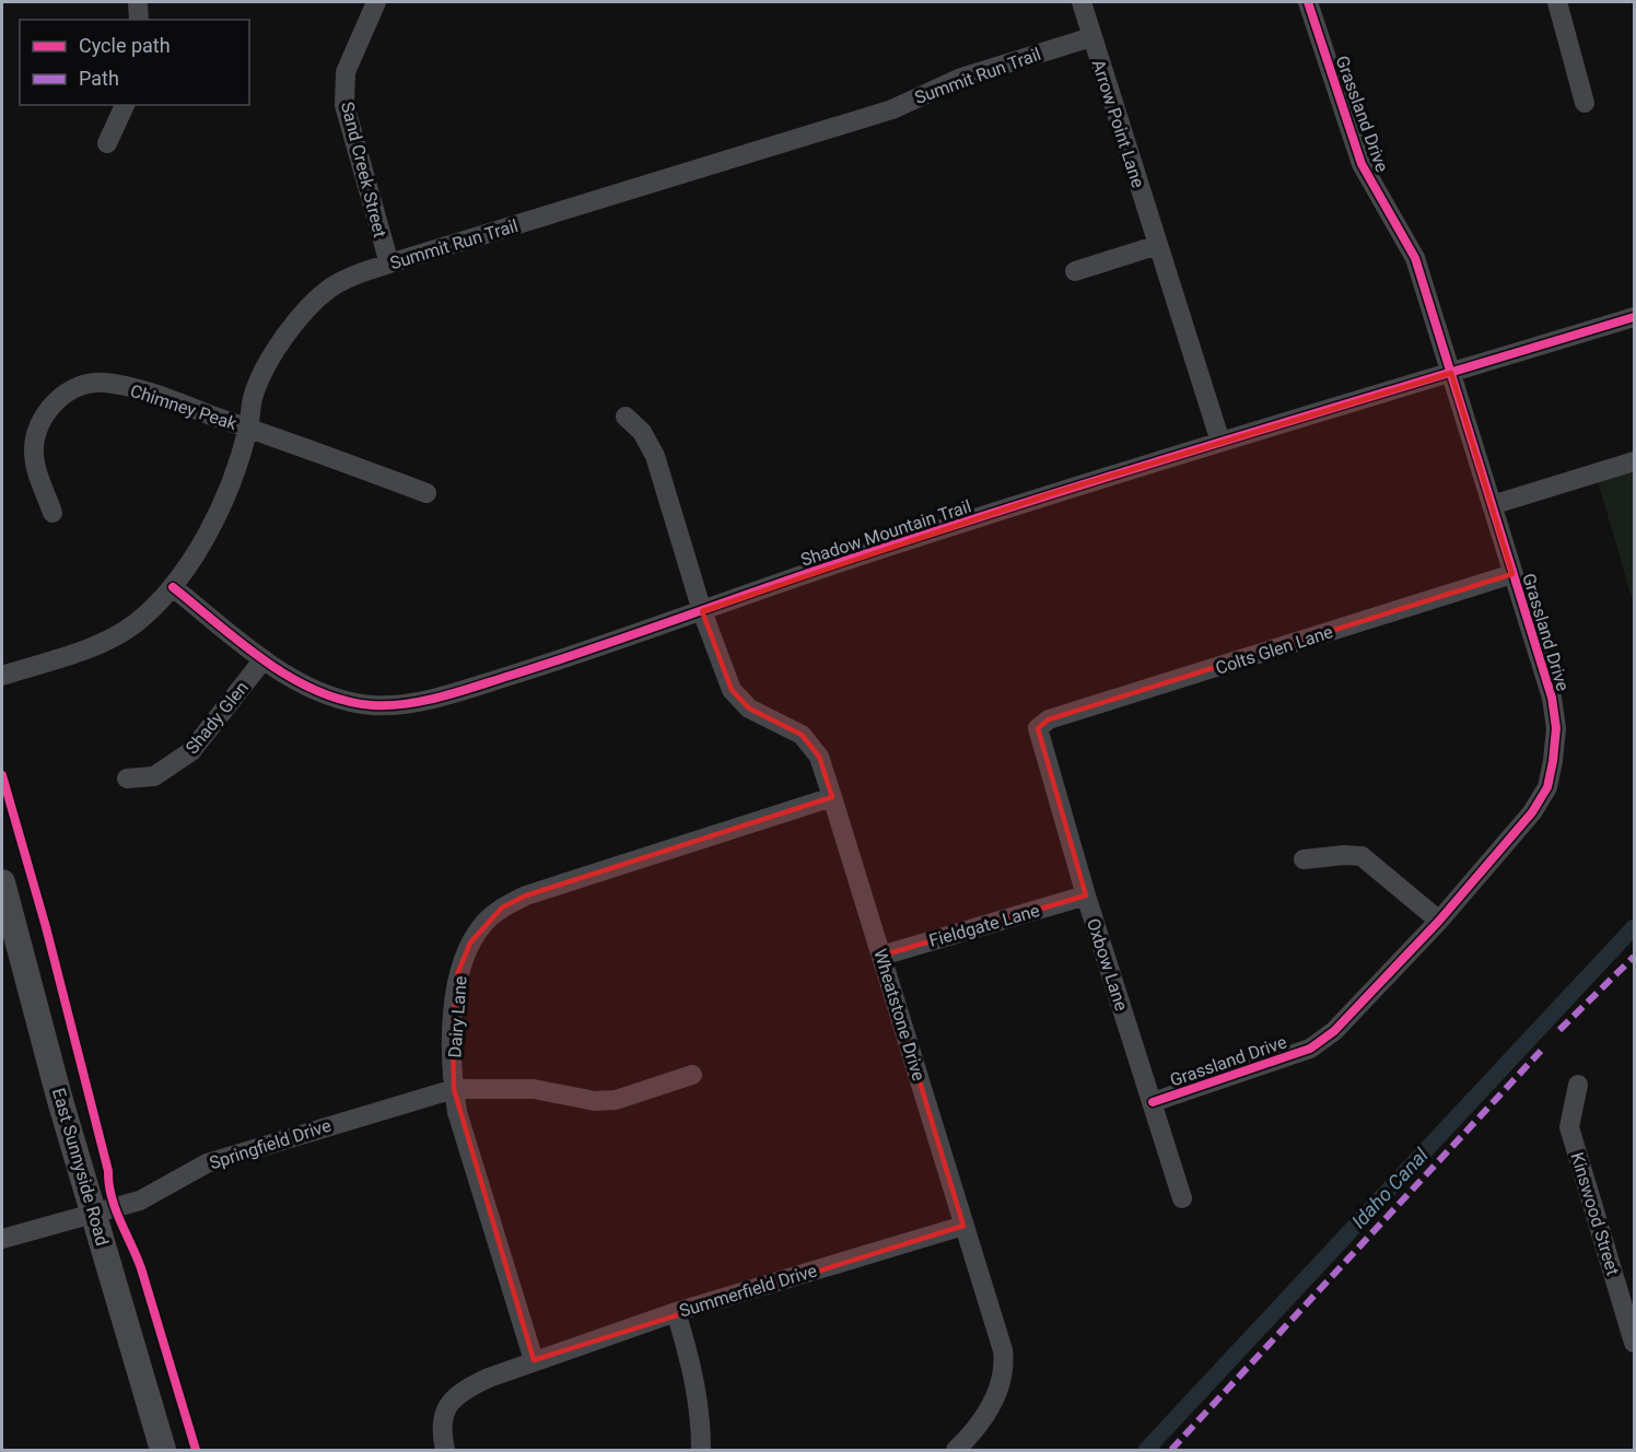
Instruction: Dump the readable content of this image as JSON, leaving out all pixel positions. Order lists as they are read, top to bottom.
{
  "streets": {
    "main road": ["East Sunnyside Road"],
    "street": [
      "Summit Run Trail",
      "Grassland Drive",
      "Arrow Point Lane",
      "Sand Creek Street",
      "Chimney Peak",
      "Shadow Mountain Trail",
      "Colts Glen Lane",
      "Shady Glen",
      "Fieldgate Lane",
      "Oxbow Lane",
      "Wheatstone Drive",
      "Dairy Lane",
      "Springfield Drive",
      "Kinswood Street",
      "Summerfield Drive"
    ]
  },
  "crossings": [
    ["Summit Run Trail", "Arrow Point Lane"],
    ["Summit Run Trail", "Sand Creek Street"],
    ["Summit Run Trail", "Chimney Peak"],
    ["Summit Run Trail", "Shadow Mountain Trail"],
    ["Grassland Drive", "Shadow Mountain Trail"],
    ["Grassland Drive", "Colts Glen Lane"],
    ["Grassland Drive", "Oxbow Lane"],
    ["Arrow Point Lane", "Shadow Mountain Trail"],
    ["Shadow Mountain Trail", "Shady Glen"],
    ["Shadow Mountain Trail", "Wheatstone Drive"],
    ["Colts Glen Lane", "Oxbow Lane"],
    ["Fieldgate Lane", "Oxbow Lane"],
    ["Fieldgate Lane", "Wheatstone Drive"],
    ["Wheatstone Drive", "Dairy Lane"],
    ["Wheatstone Drive", "Summerfield Drive"],
    ["Dairy Lane", "Springfield Drive"],
    ["Dairy Lane", "Summerfield Drive"],
    ["Springfield Drive", "East Sunnyside Road"]
  ],
  "water": ["Idaho Canal"],
  "legend": ["Cycle path", "Path"]
}
